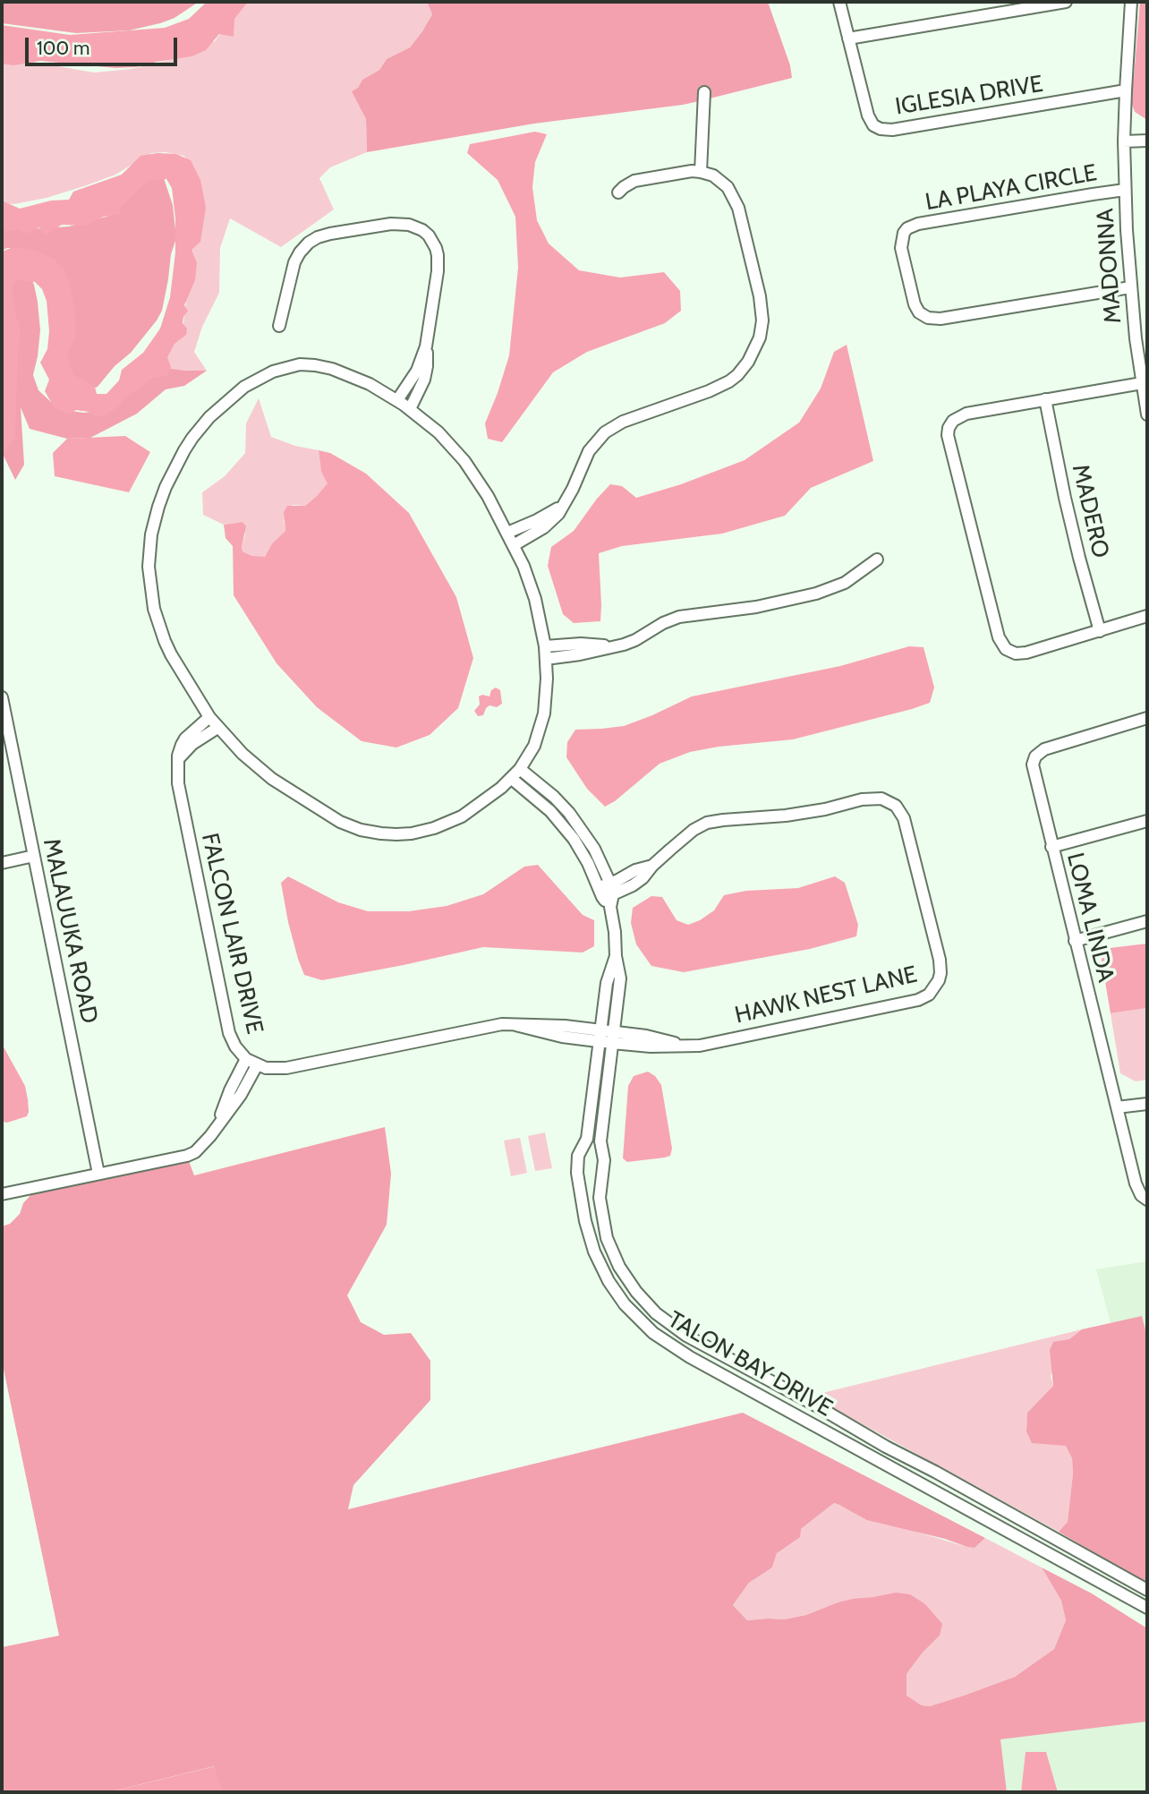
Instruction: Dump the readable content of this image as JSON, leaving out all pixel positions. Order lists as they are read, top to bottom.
{
  "streets": {
    "street": [
      "IGLESIA DRIVE",
      "LA PLAYA CIRCLE",
      "MADONNA",
      "MADERO",
      "LOMA LINDA",
      "MALAUUKA ROAD",
      "FALCON LAIR DRIVE",
      "HAWK NEST LANE",
      "TALON BAY DRIVE"
    ]
  },
  "crossings": [
    ["IGLESIA DRIVE", "MADONNA"],
    ["LA PLAYA CIRCLE", "MADONNA"],
    ["FALCON LAIR DRIVE", "HAWK NEST LANE"],
    ["FALCON LAIR DRIVE", "TALON BAY DRIVE"],
    ["HAWK NEST LANE", "TALON BAY DRIVE"]
  ],
  "scale_bar": "100 m"
}
